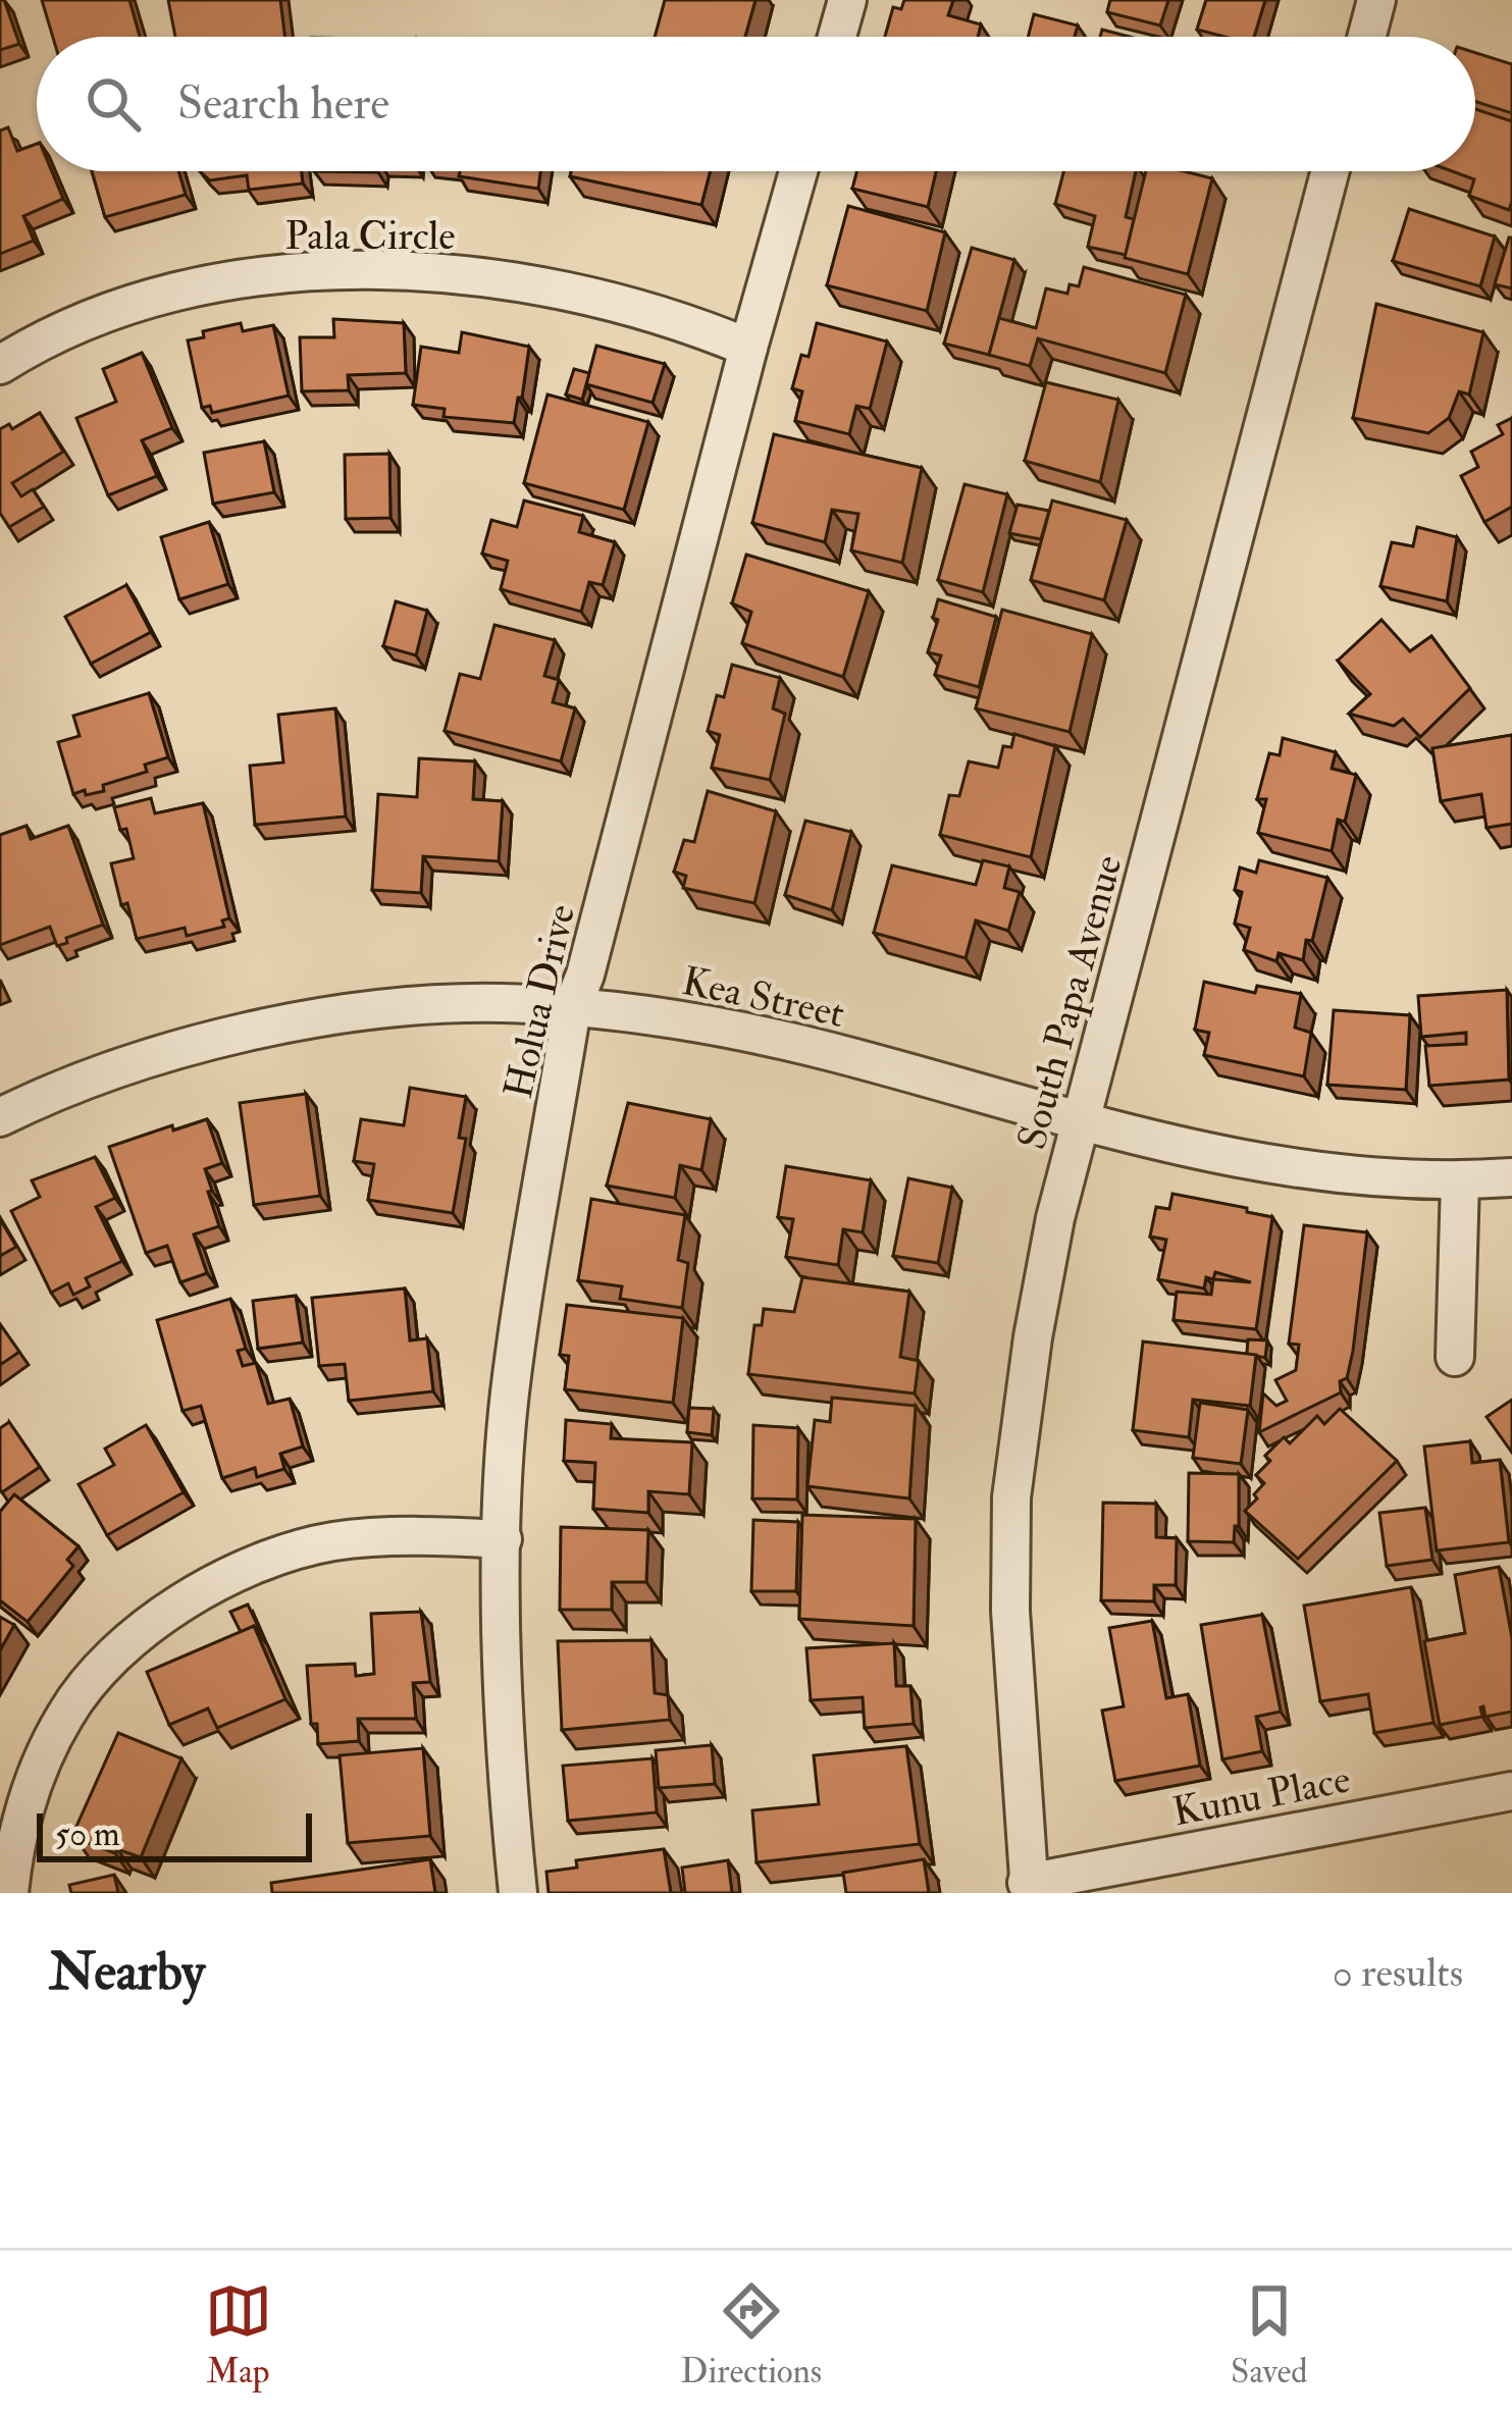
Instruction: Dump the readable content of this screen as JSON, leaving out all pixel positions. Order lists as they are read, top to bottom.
{
  "streets": {
    "street": [
      "Pala Circle",
      "Kea Street",
      "Holua Drive",
      "South Papa Avenue",
      "Kunu Place"
    ]
  },
  "crossings": [
    ["Pala Circle", "Holua Drive"],
    ["Kea Street", "Holua Drive"],
    ["Kea Street", "South Papa Avenue"],
    ["South Papa Avenue", "Kunu Place"]
  ],
  "scale_bar": "50 m",
  "page": {
    "search": "Search here",
    "scale": "50 m",
    "heading": ["Nearby", "0 results"],
    "nav": ["Map", "Directions", "Saved"]
  }
}
